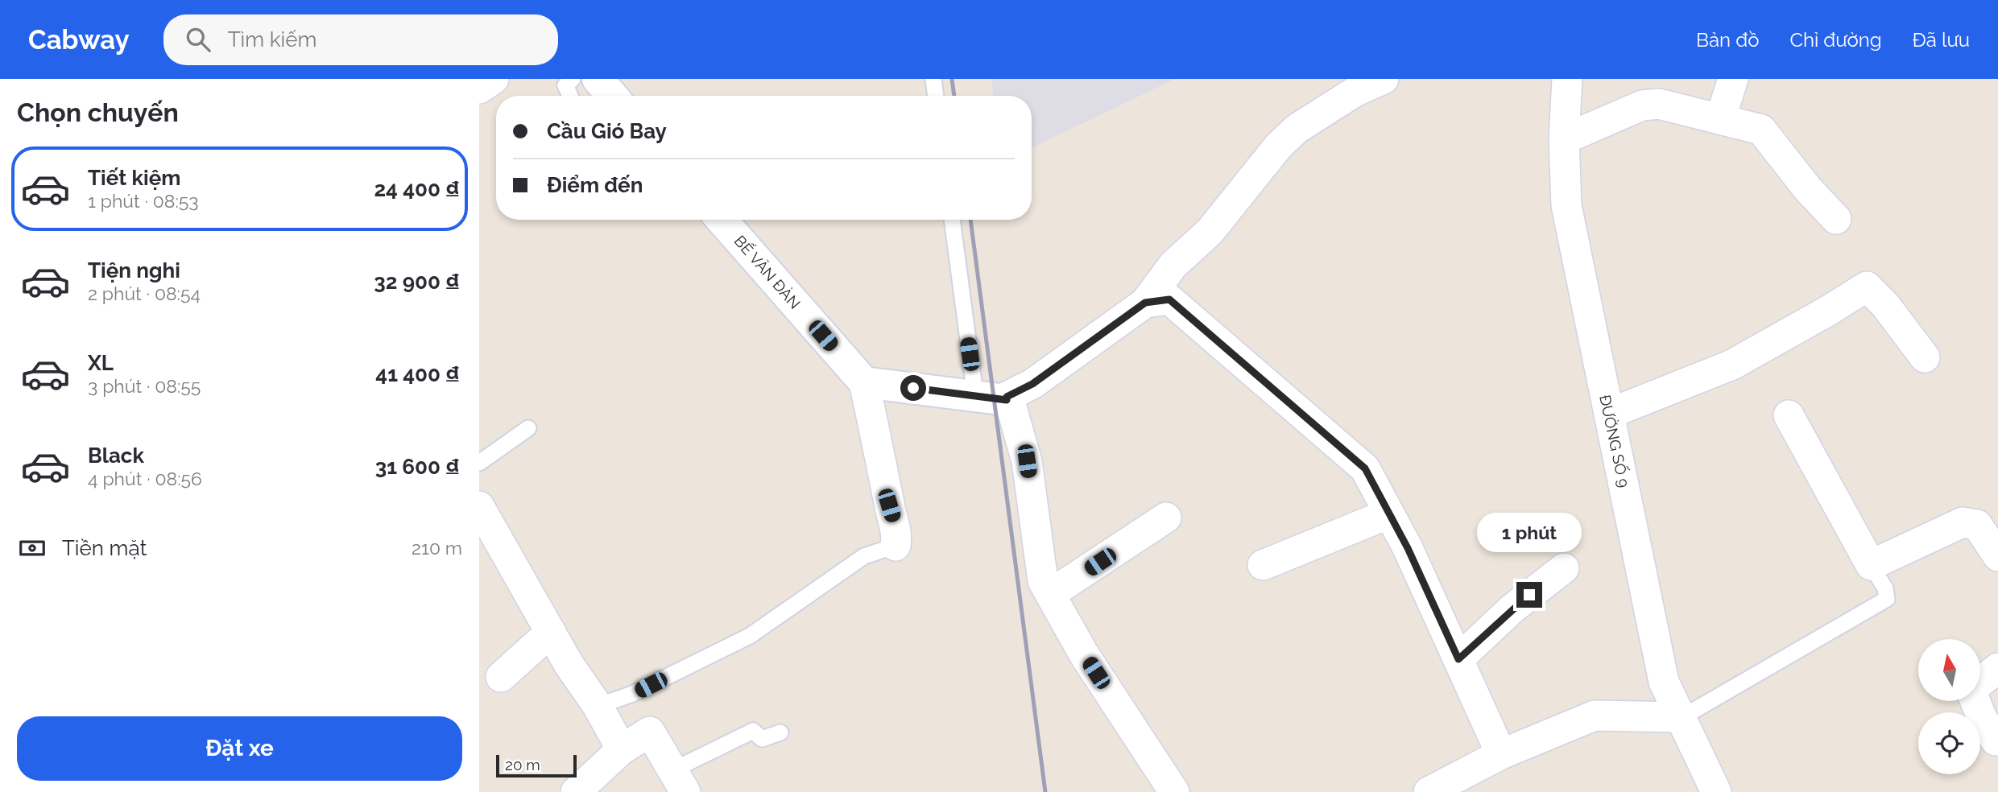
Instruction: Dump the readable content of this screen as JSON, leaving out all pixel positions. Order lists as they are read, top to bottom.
{
  "streets": {
    "street": ["BẾ VĂN ĐÀN", "ĐƯỜNG SỐ 9"]
  },
  "scale_bar": "20 m",
  "north": "top",
  "page": {
    "header": "Cabway",
    "search": "Tìm kiếm",
    "nav": ["Bản đồ", "Chỉ đường", "Đã lưu"],
    "heading": "Chọn chuyến",
    "banner": ["Cầu Gió Bay", "Điểm đến"],
    "list": [
      {
        "name": "Tiết kiệm",
        "note": "1 phút · 08:53",
        "value": "24 400 ₫"
      },
      {
        "name": "Tiện nghi",
        "note": "2 phút · 08:54",
        "value": "32 900 ₫"
      },
      {
        "name": "XL",
        "note": "3 phút · 08:55",
        "value": "41 400 ₫"
      },
      {
        "name": "Black",
        "note": "4 phút · 08:56",
        "value": "31 600 ₫"
      }
    ],
    "bubble": "1 phút",
    "pay": ["Tiền mặt", "210 m"],
    "buttons": "Đặt xe",
    "scale": "20 m"
  }
}
